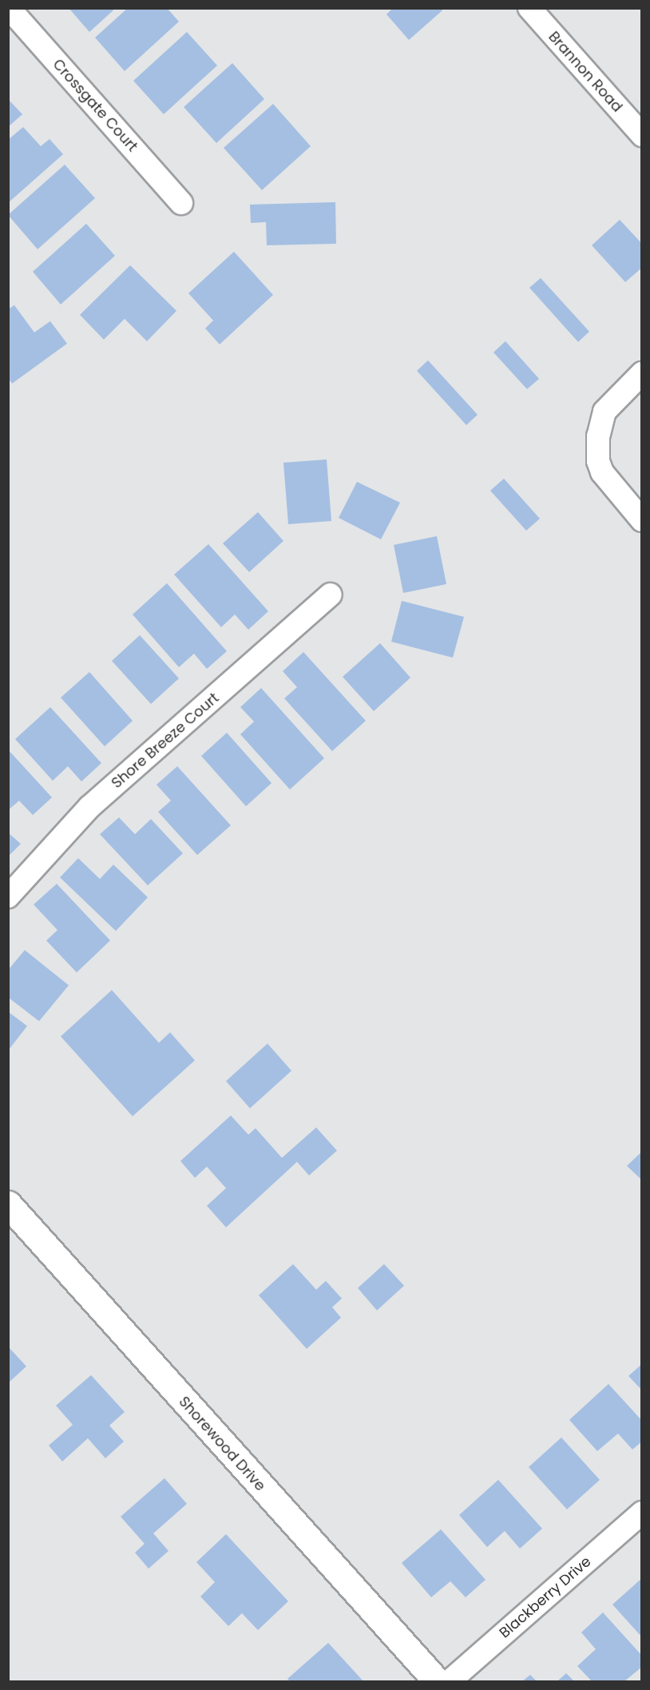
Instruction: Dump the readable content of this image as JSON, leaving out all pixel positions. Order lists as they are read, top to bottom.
{
  "streets": {
    "street": [
      "Brannon Road",
      "Crossgate Court",
      "Shore Breeze Court",
      "Shorewood Drive",
      "Blackberry Drive"
    ]
  }
}
